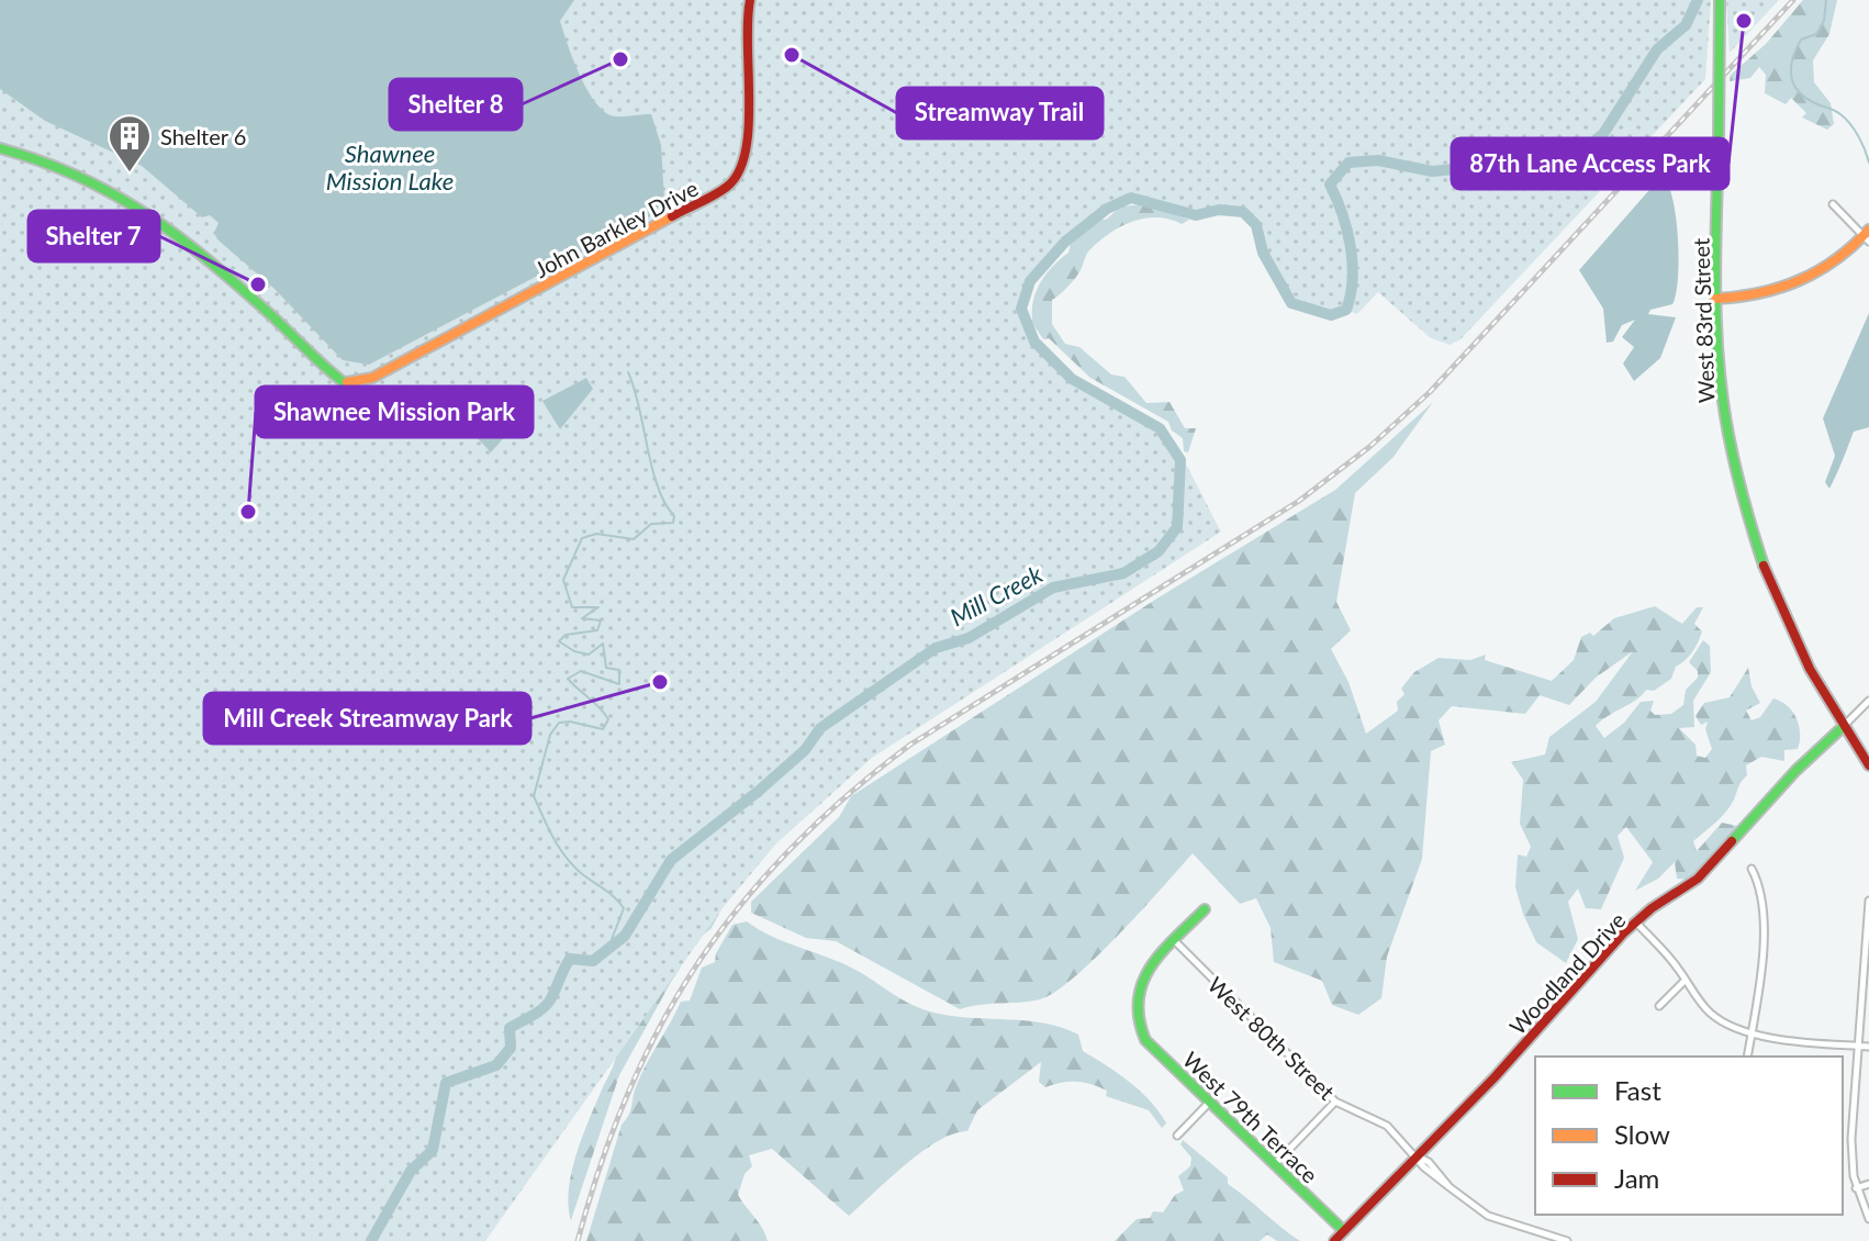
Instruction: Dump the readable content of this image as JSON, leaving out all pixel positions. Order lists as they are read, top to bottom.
{
  "streets": {
    "street": [
      "John Barkley Drive",
      "West 83rd Street",
      "Woodland Drive",
      "West 80th Street",
      "West 79th Terrace"
    ]
  },
  "crossings": [
    ["West 83rd Street", "Woodland Drive"],
    ["Woodland Drive", "West 80th Street"],
    ["Woodland Drive", "West 79th Terrace"],
    ["West 80th Street", "West 79th Terrace"]
  ],
  "water": ["Shawnee Mission Lake", "Mill Creek"],
  "places": {
    "other": [
      "87th Lane Access Park",
      "Streamway Trail",
      "Shelter 8",
      "Shelter 7",
      "Shawnee Mission Park",
      "Mill Creek Streamway Park"
    ],
    "building": ["Shelter 6"]
  },
  "legend": ["Fast", "Slow", "Jam"]
}
